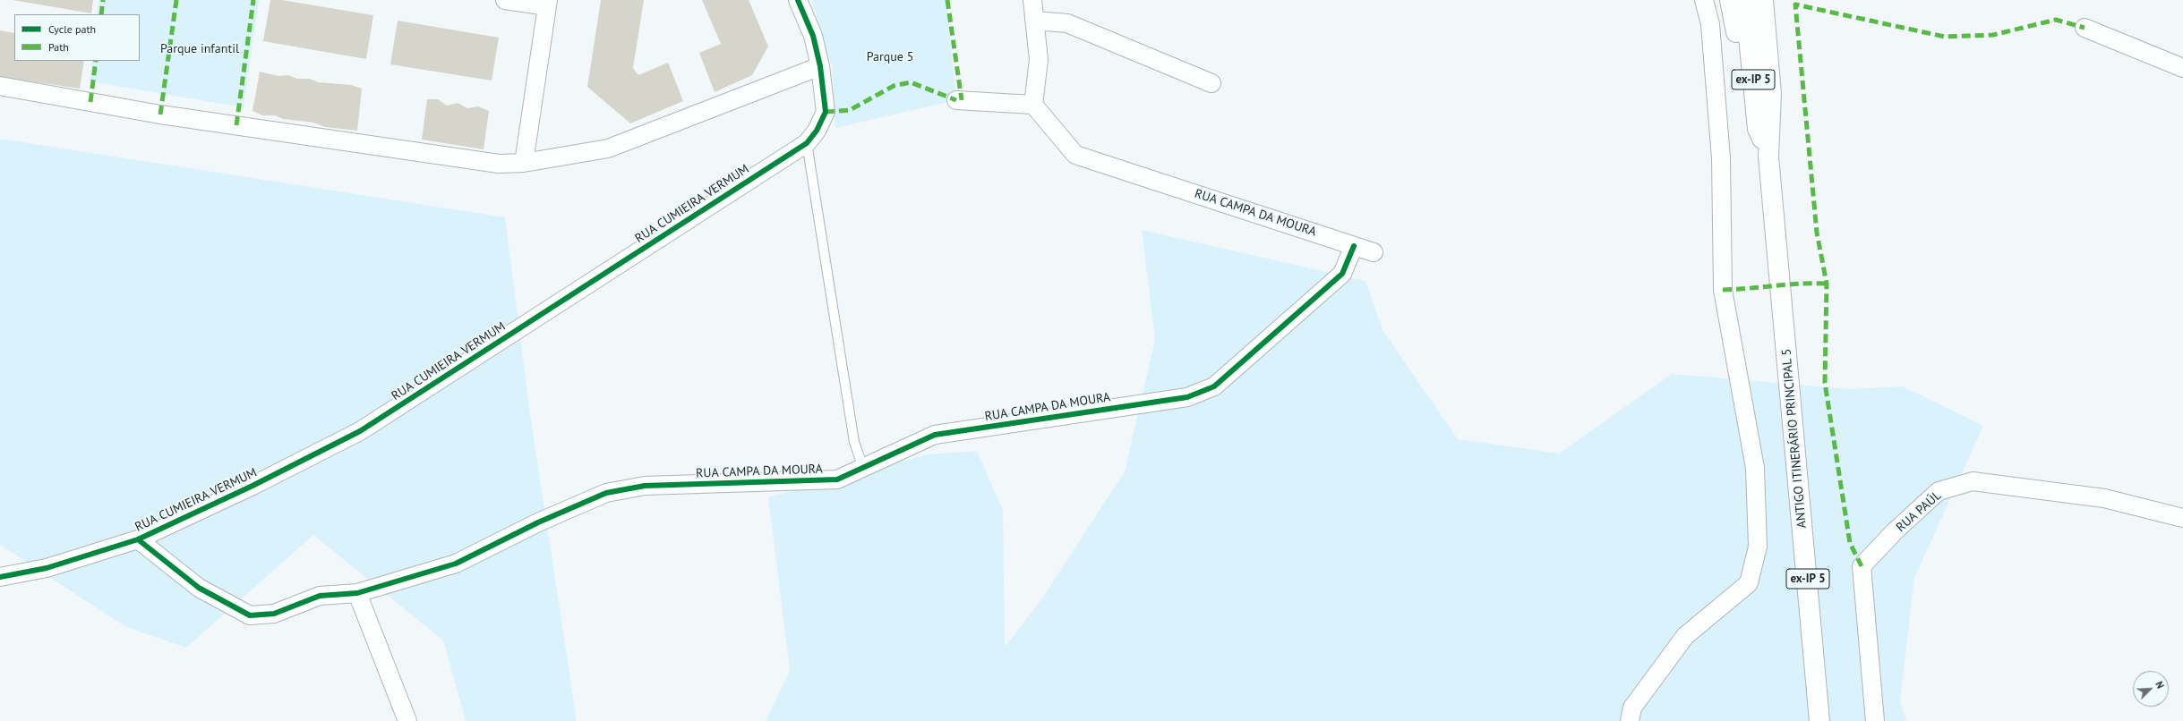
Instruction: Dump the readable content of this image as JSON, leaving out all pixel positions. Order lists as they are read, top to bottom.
{
  "streets": {
    "highway": ["ex-IP 5", "ANTIGO ITINERÁRIO PRINCIPAL 5"],
    "street": ["RUA CUMIEIRA VERMUM", "RUA CAMPA DA MOURA", "RUA PAÚL"]
  },
  "crossings": [
    ["RUA CUMIEIRA VERMUM", "RUA CAMPA DA MOURA"]
  ],
  "parks": ["Parque infantil", "Parque 5"],
  "legend": ["Cycle path", "Path"],
  "north": "top right"
}
